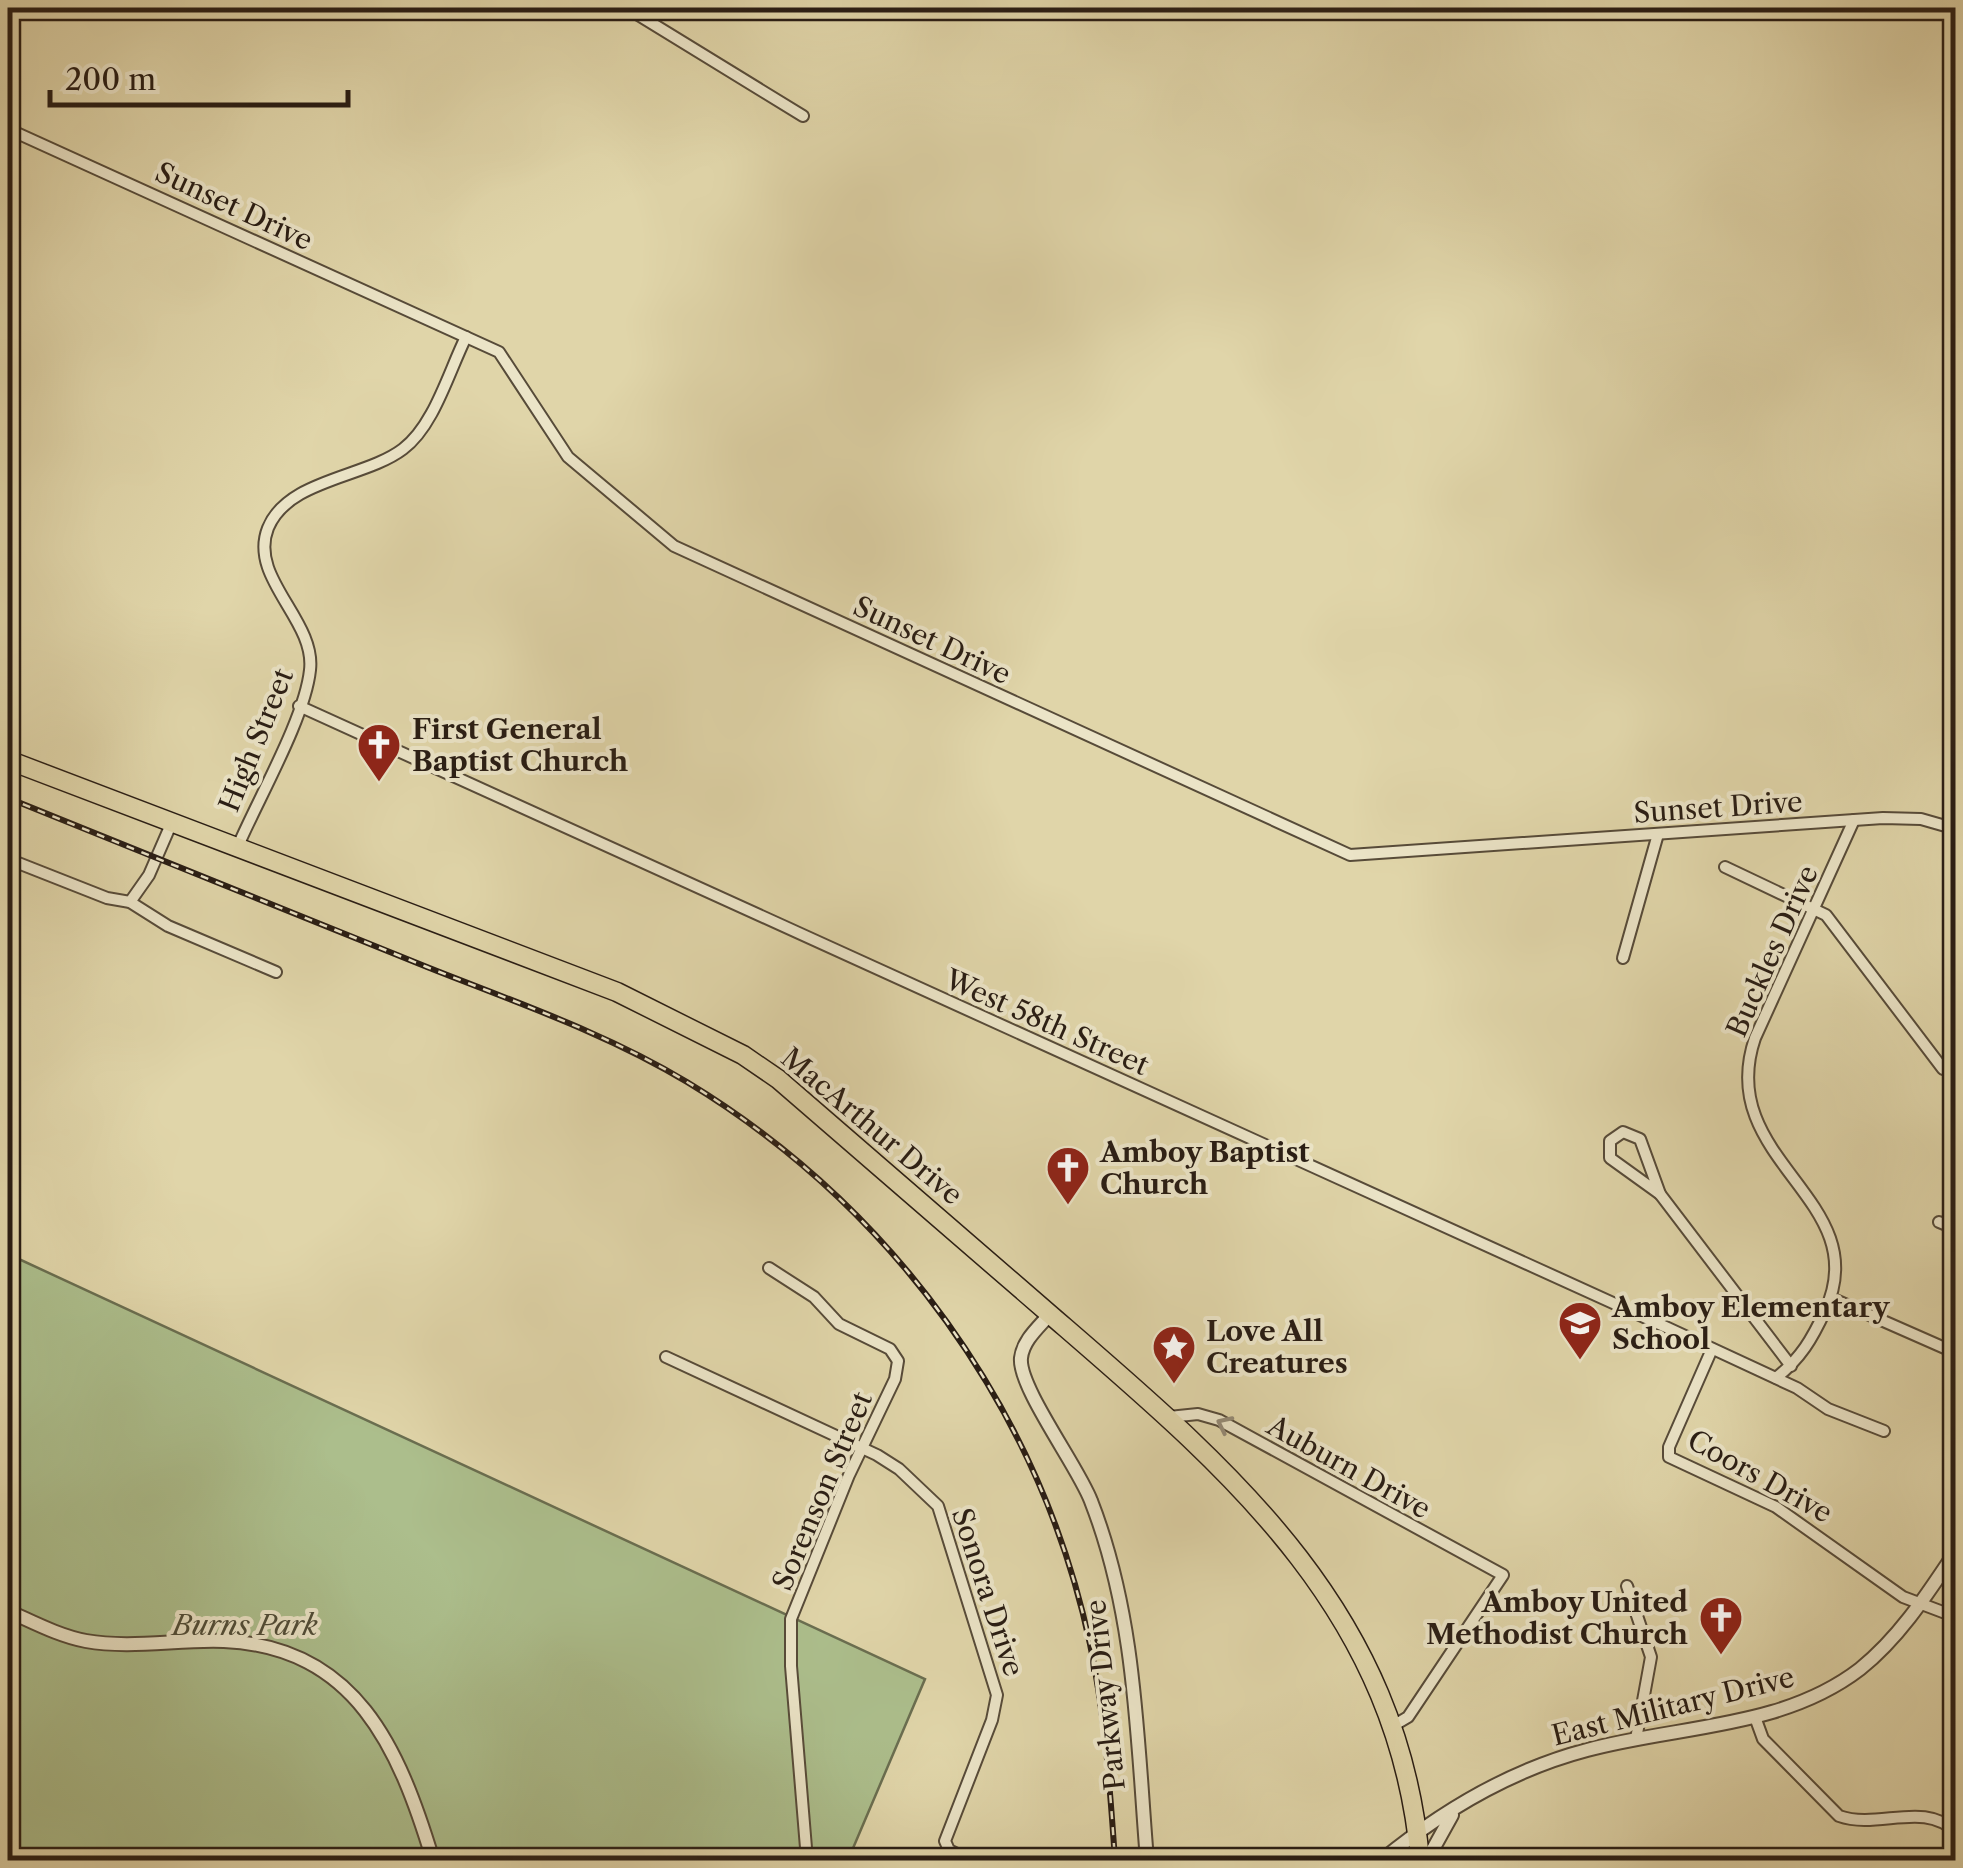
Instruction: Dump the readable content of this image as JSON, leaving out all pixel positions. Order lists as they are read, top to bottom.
{
  "streets": {
    "main road": ["MacArthur Drive"],
    "street": [
      "Sunset Drive",
      "High Street",
      "Buckles Drive",
      "West 58th Street",
      "Auburn Drive",
      "Coors Drive",
      "Sorenson Street",
      "Sonora Drive",
      "Parkway Drive",
      "East Military Drive"
    ]
  },
  "crossings": [
    ["Sunset Drive", "High Street"],
    ["Sunset Drive", "Buckles Drive"],
    ["High Street", "West 58th Street"],
    ["High Street", "MacArthur Drive"],
    ["West 58th Street", "Coors Drive"],
    ["MacArthur Drive", "Auburn Drive"],
    ["MacArthur Drive", "Parkway Drive"],
    ["MacArthur Drive", "East Military Drive"],
    ["Coors Drive", "East Military Drive"],
    ["Sorenson Street", "Sonora Drive"]
  ],
  "parks": ["Burns Park"],
  "places": {
    "church": ["First General Baptist Church", "Amboy Baptist Church", "Amboy United Methodist Church"],
    "school or university": ["Amboy Elementary School"],
    "place": ["Love All Creatures"]
  },
  "scale_bar": "200 m"
}
